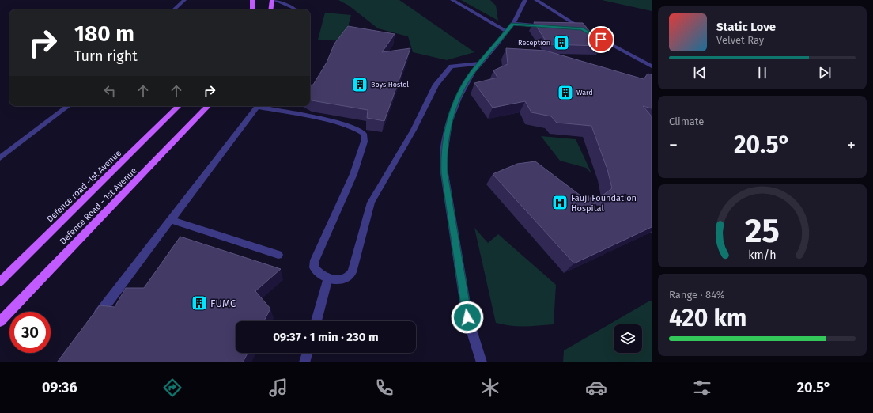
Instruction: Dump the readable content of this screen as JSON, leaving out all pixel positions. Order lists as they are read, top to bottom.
{
  "streets": {
    "main road": ["Defence road -1st Avenue", "Defence Road - 1st Avenue"]
  },
  "places": {
    "building": [
      "Reception",
      "Boys Hostel",
      "Ward",
      "FUMC"
    ],
    "hospital": ["Fauji Foundation Hospital"]
  },
  "page": {
    "turn": ["180 m", "Turn right"],
    "song": ["Static Love", "Velvet Ray"],
    "tile": [
      "Climate",
      ["Range · 84%", "420 km"]
    ],
    "heat": ["−", "20.5°", "+"],
    "limit": "30",
    "trip": "09:37 · 1 min · 230 m",
    "tabs": ["09:36", "20.5°"],
    "gauge": ["25", "km/h"]
  }
}
